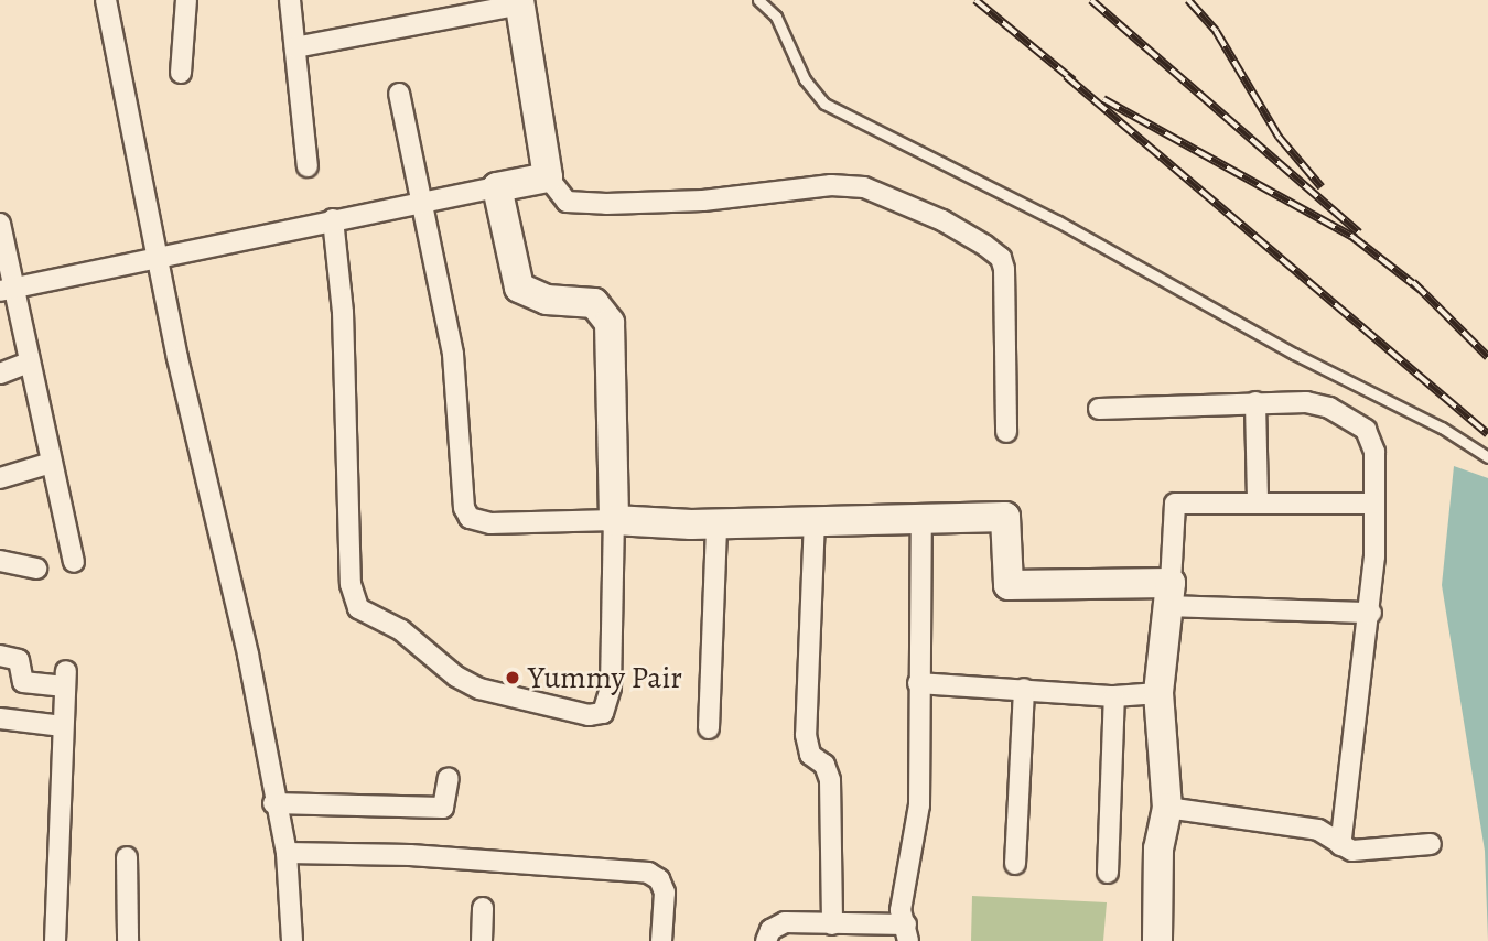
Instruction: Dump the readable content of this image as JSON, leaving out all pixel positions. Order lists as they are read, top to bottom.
{
  "places": ["Yummy Pair"]
}
